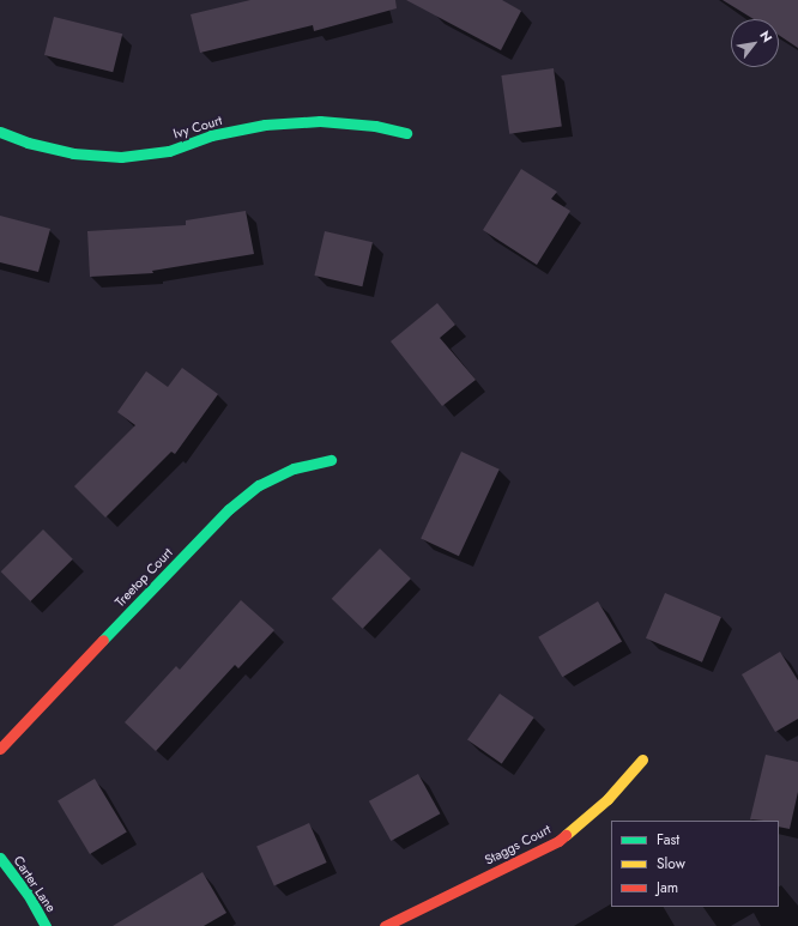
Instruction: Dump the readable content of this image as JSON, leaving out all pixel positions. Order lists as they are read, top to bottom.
{
  "streets": {
    "street": [
      "Ivy Court",
      "Treetop Court",
      "Staggs Court",
      "Carter Lane"
    ]
  },
  "legend": ["Fast", "Slow", "Jam"],
  "north": "top right"
}
